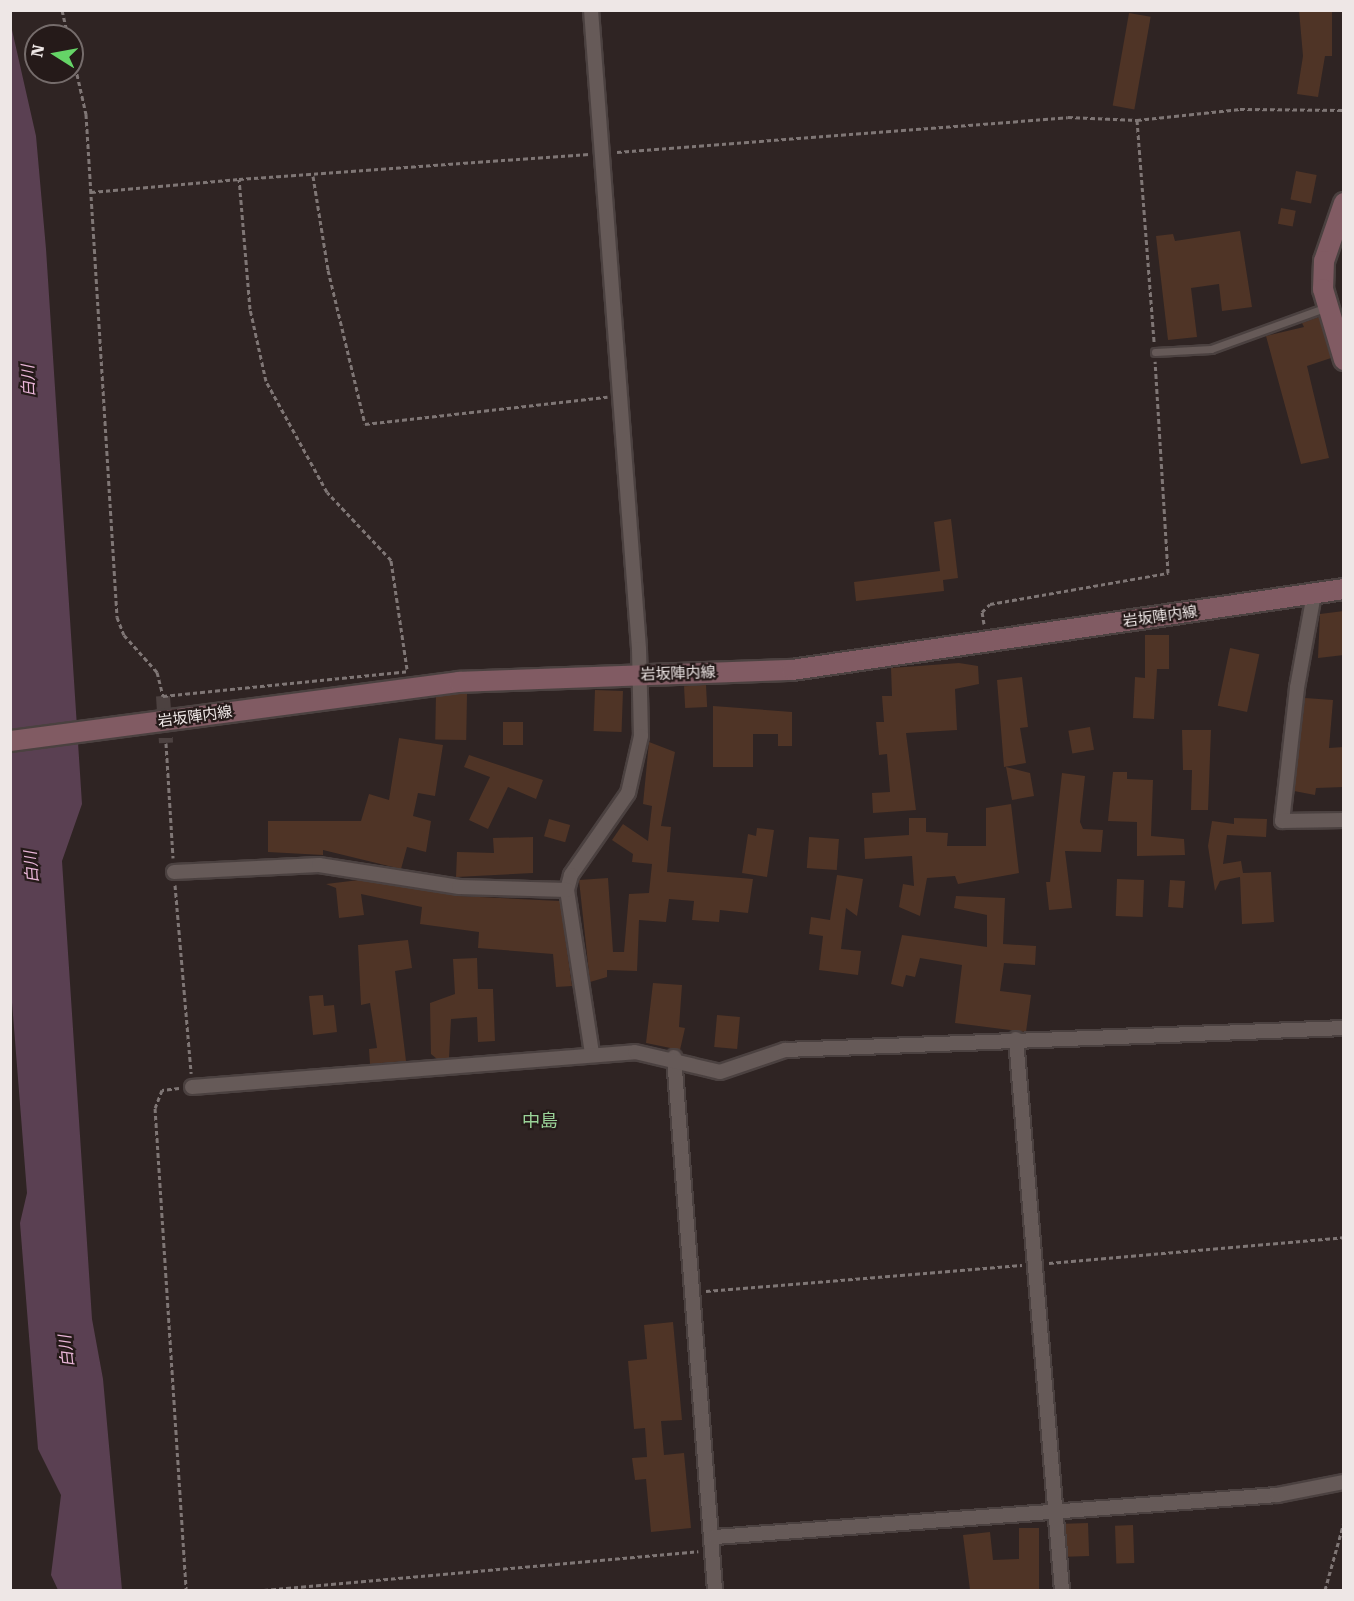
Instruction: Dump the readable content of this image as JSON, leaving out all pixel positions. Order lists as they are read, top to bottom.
{
  "streets": {
    "main road": ["岩坂陣内線"]
  },
  "districts": ["中島"],
  "water": ["白川"],
  "north": "left"
}
